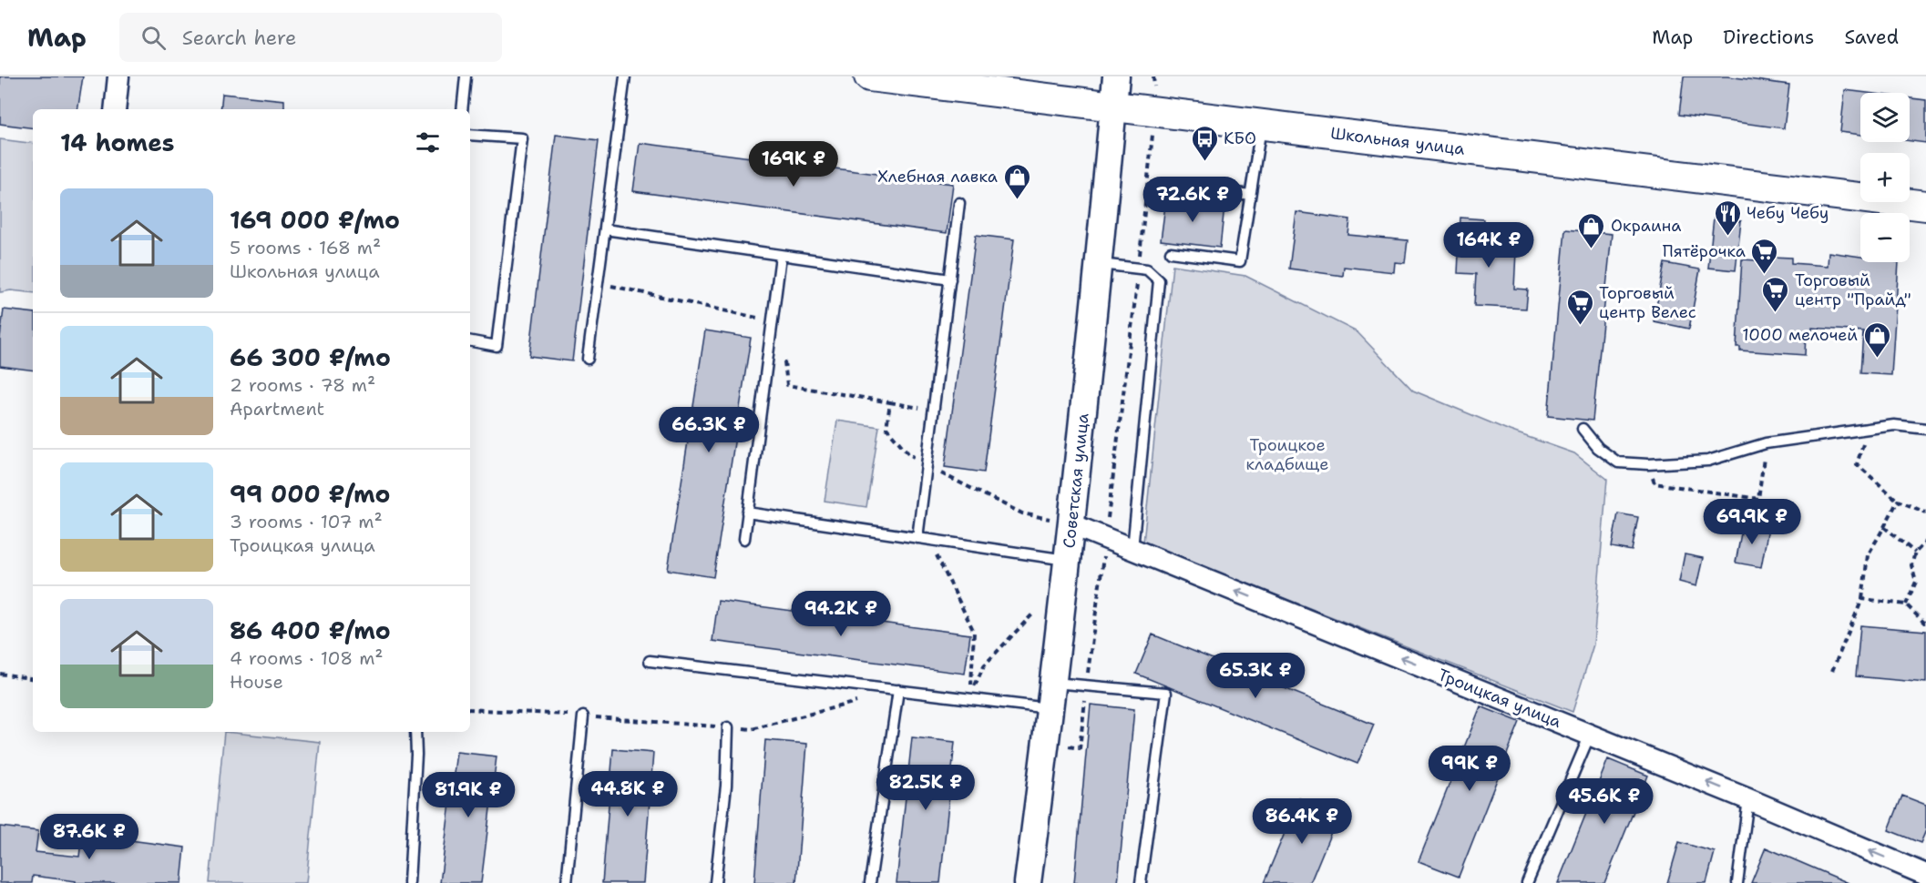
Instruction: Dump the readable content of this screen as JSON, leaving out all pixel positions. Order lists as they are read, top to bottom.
{
  "streets": {
    "main road": ["Школьная улица"],
    "street": ["Советская улица", "Троицкая улица"]
  },
  "crossings": [
    ["Школьная улица", "Советская улица"],
    ["Советская улица", "Троицкая улица"]
  ],
  "one_way": ["Троицкая улица"],
  "parks": ["Троицкое кладбище"],
  "places": {
    "bus stop": ["КБО"],
    "shop": ["Хлебная лавка", "Окраина", "1000 мелочей"],
    "restaurant": ["Чебу Чебу"],
    "supermarket": ["Пятёрочка", "Торговый центр \"Прайд\"", "Торговый центр Велес"]
  },
  "page": {
    "header": "Map",
    "search": "Search here",
    "nav": ["Map", "Directions", "Saved"],
    "map_buttons": ["+", "−"],
    "heading": "14 homes",
    "price": [
      "169K ₽",
      "72.6K ₽",
      "164K ₽",
      "66.3K ₽",
      "69.9K ₽",
      "94.2K ₽",
      "65.3K ₽",
      "99K ₽",
      "82.5K ₽",
      "44.8K ₽",
      "81.9K ₽",
      "45.6K ₽",
      "86.4K ₽",
      "87.6K ₽"
    ],
    "list": [
      {
        "name": "169 000 ₽/mo",
        "note": "5 rooms · 168 m² · Школьная улица"
      },
      {
        "name": "66 300 ₽/mo",
        "note": "2 rooms · 78 m² · Apartment"
      },
      {
        "name": "99 000 ₽/mo",
        "note": "3 rooms · 107 m² · Троицкая улица"
      },
      {
        "name": "86 400 ₽/mo",
        "note": "4 rooms · 108 m² · House"
      }
    ]
  }
}
